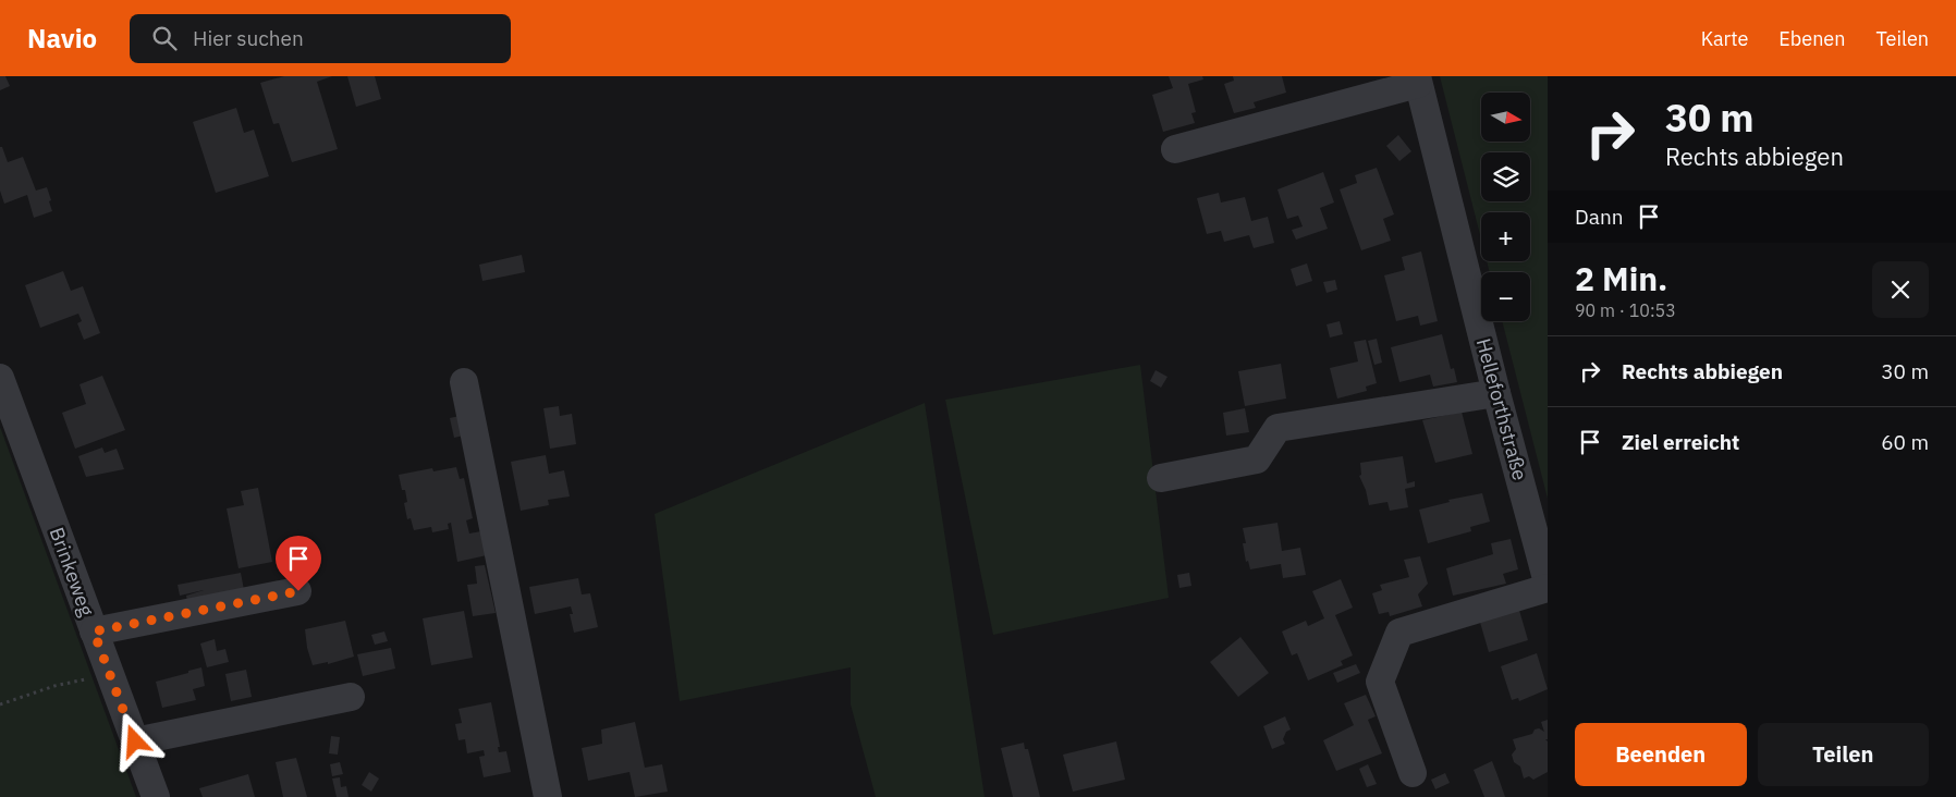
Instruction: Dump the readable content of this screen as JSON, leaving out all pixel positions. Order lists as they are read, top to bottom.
{
  "streets": {
    "street": ["Helleforthstraße", "Brinkeweg"]
  },
  "north": "right",
  "page": {
    "header": "Navio",
    "search": "Hier suchen",
    "nav": ["Karte", "Ebenen", "Teilen"],
    "turn": ["30 m", "Rechts abbiegen"],
    "map_buttons": ["+", "−"],
    "then": "Dann",
    "heading": ["2 Min.", "90 m · 10:53"],
    "list": [
      {
        "name": "Rechts abbiegen",
        "value": "30 m"
      },
      {
        "name": "Ziel erreicht",
        "value": "60 m"
      }
    ],
    "buttons": ["Beenden", "Teilen"]
  }
}
